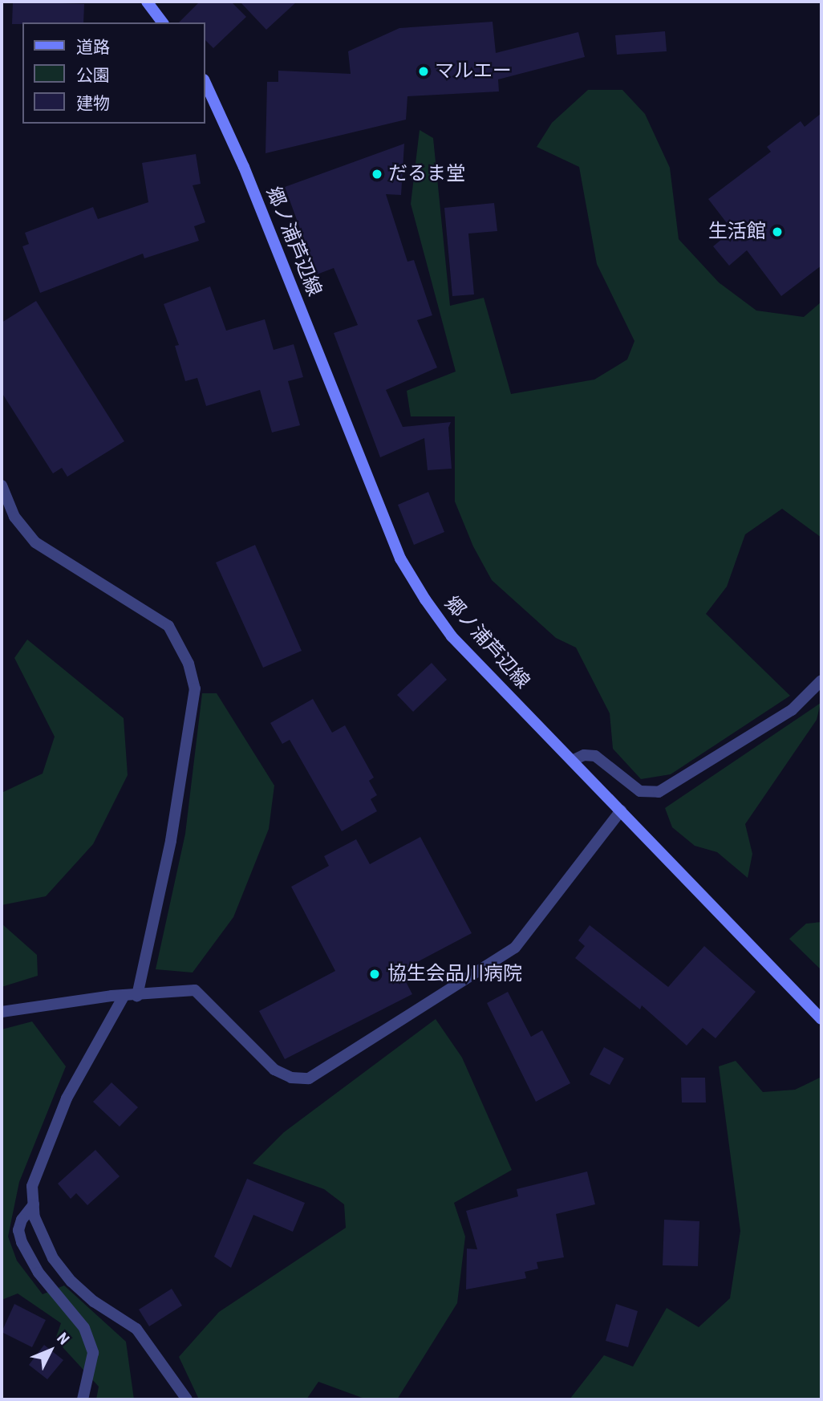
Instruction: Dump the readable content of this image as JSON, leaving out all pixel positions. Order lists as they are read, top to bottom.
{
  "streets": {
    "main road": ["郷ノ浦芦辺線"]
  },
  "places": [
    "マルエー",
    "だるま堂",
    "生活館",
    "協生会品川病院"
  ],
  "legend": ["道路", "公園", "建物"],
  "north": "top right"
}
